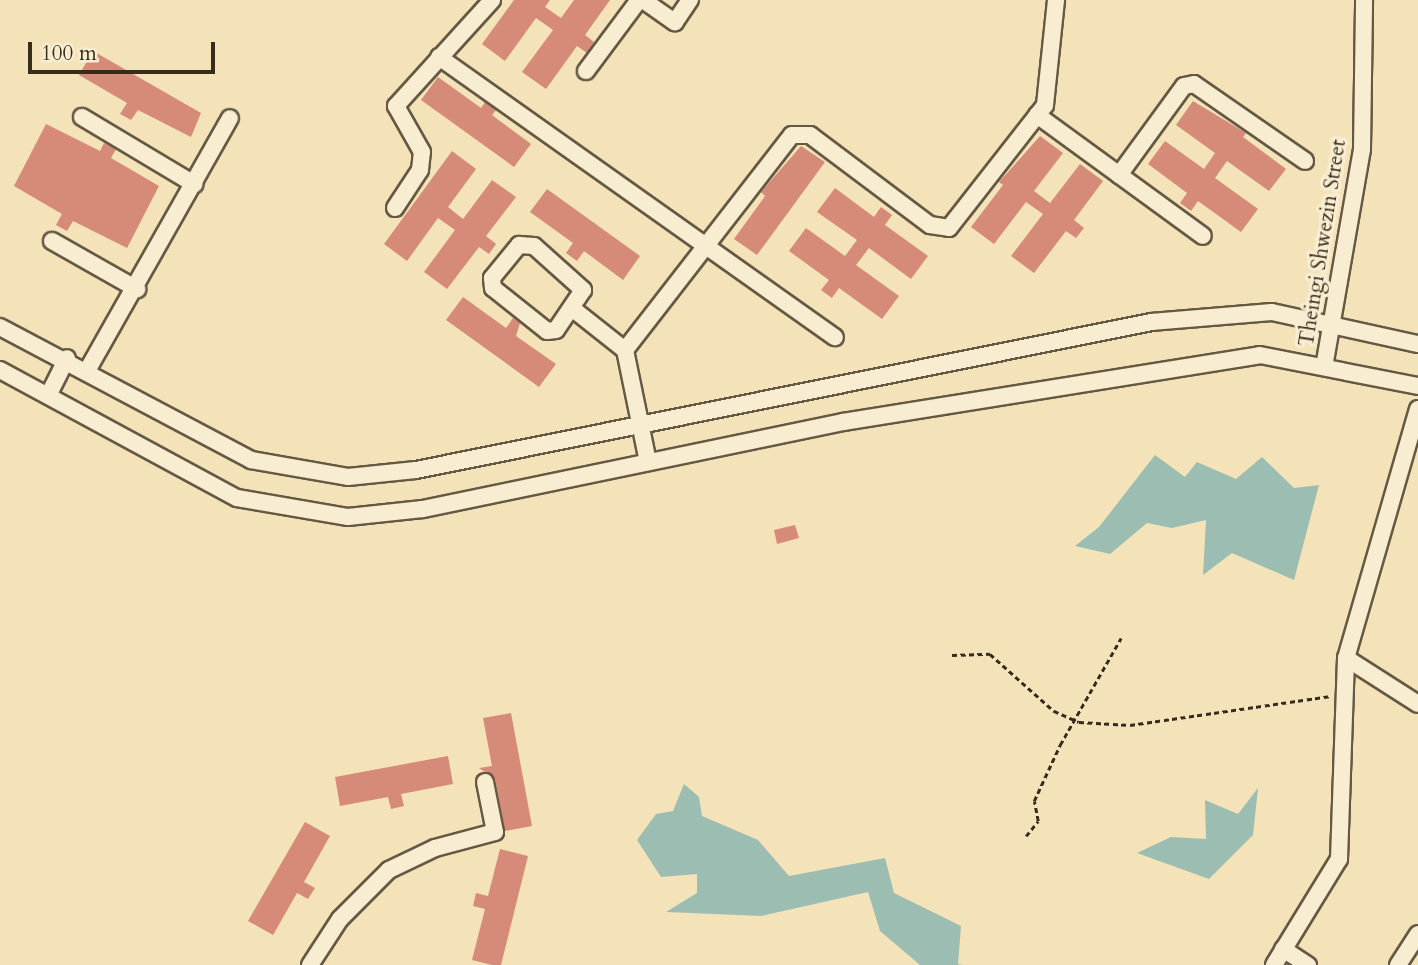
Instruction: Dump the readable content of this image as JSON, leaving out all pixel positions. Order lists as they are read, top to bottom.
{
  "streets": {
    "street": ["Theingi Shwezin Street"]
  },
  "scale_bar": "100 m"
}
